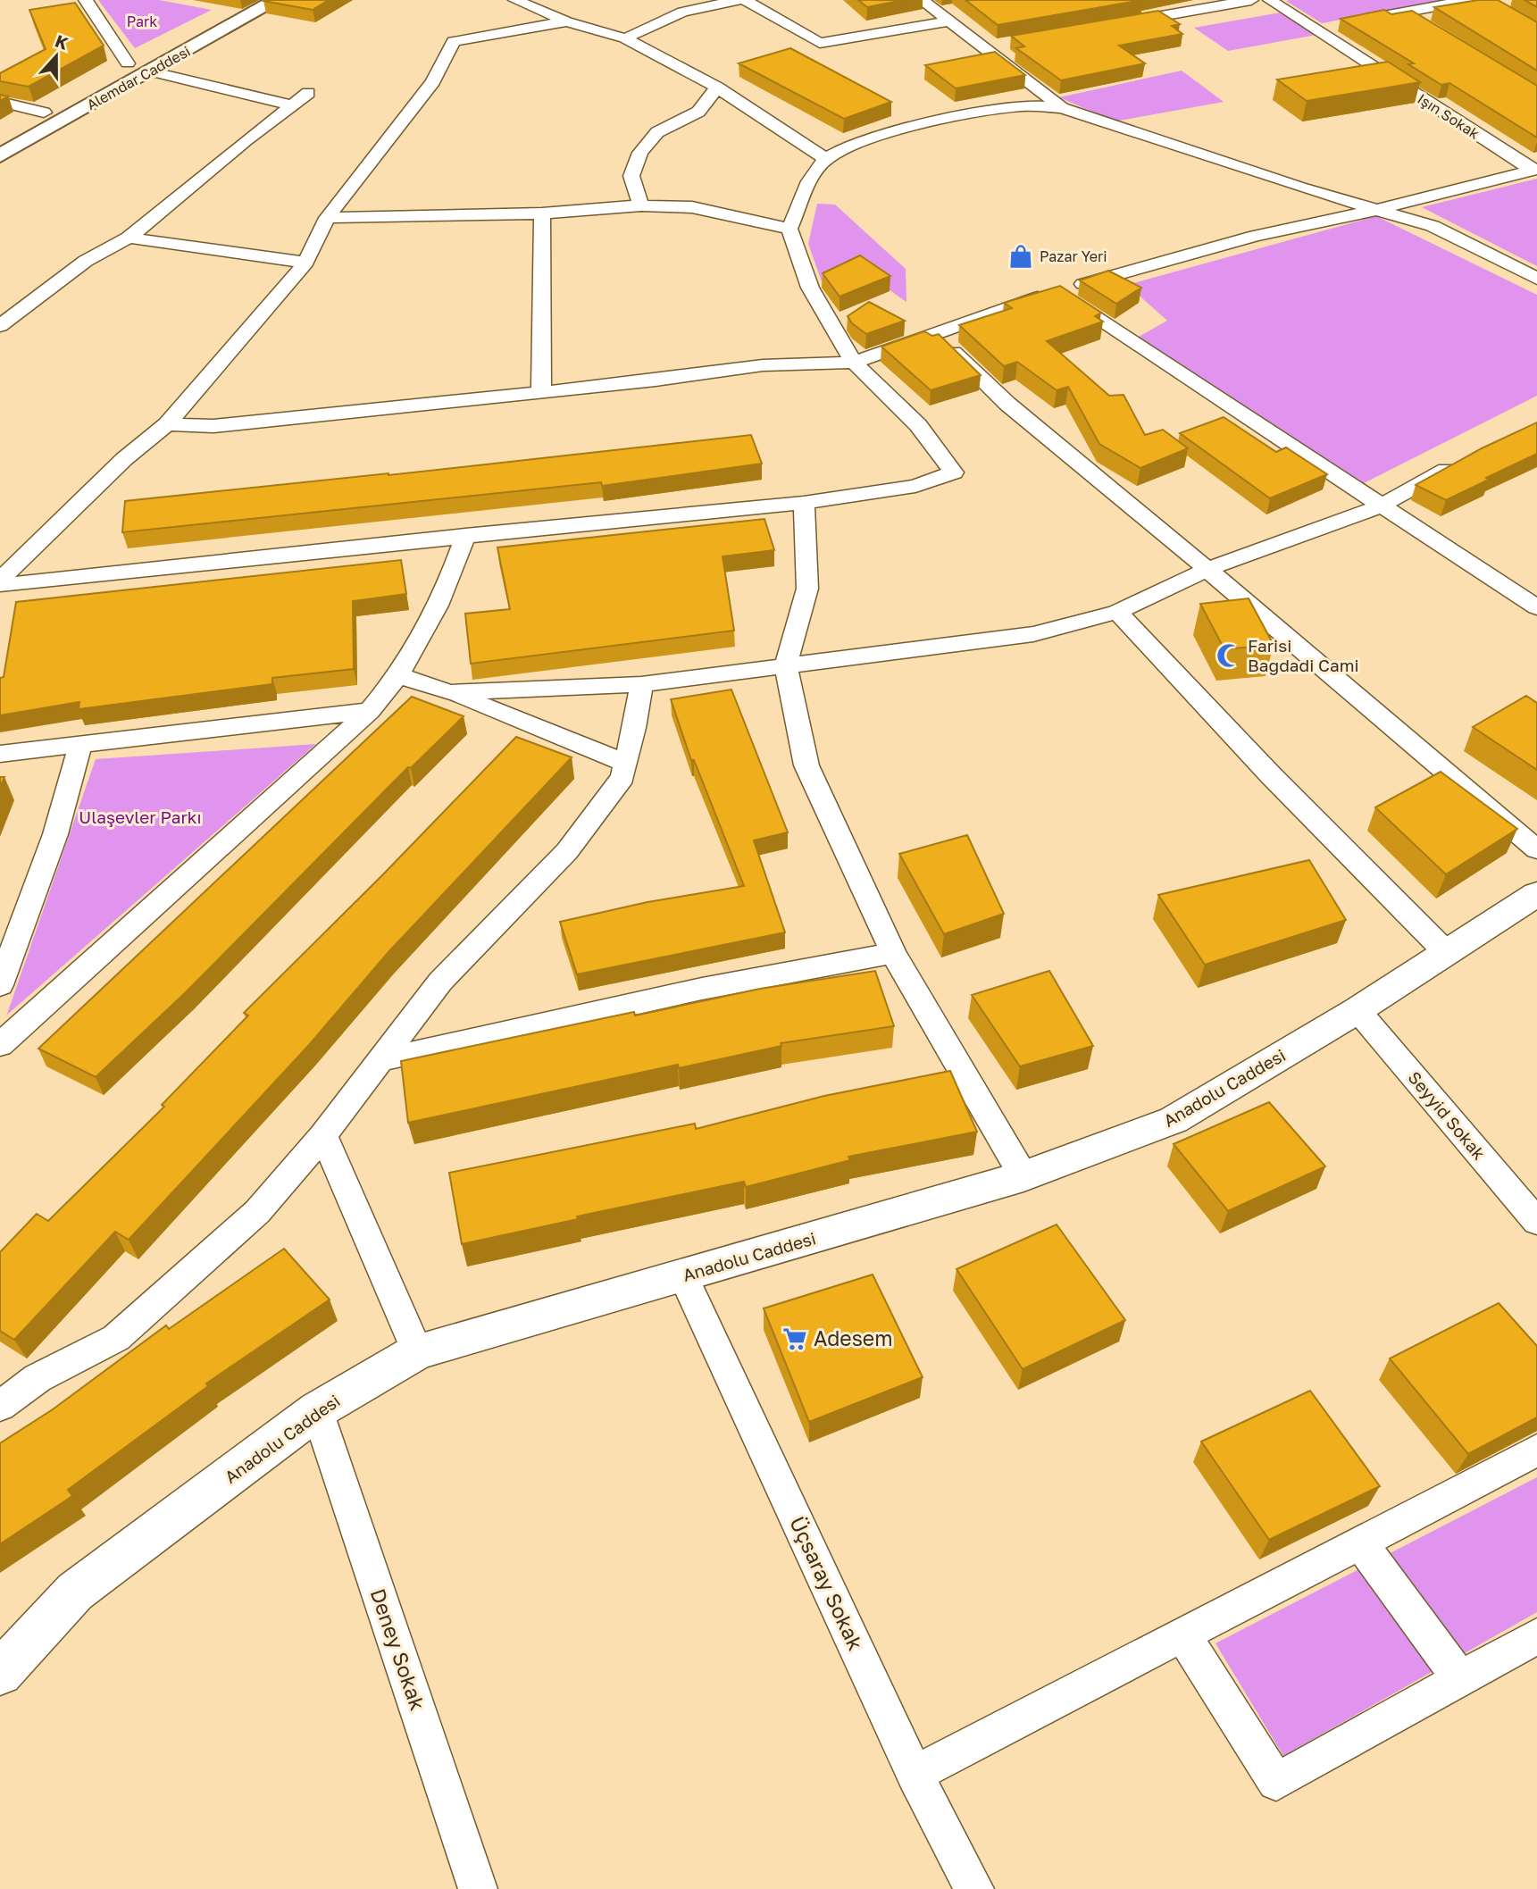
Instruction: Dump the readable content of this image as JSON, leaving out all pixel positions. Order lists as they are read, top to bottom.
{
  "streets": {
    "main road": ["Alemdar Caddesi"],
    "street": [
      "Işın Sokak",
      "Anadolu Caddesi",
      "Seyyid Sokak",
      "Üçsaray Sokak",
      "Deney Sokak"
    ]
  },
  "crossings": [
    ["Anadolu Caddesi", "Seyyid Sokak"],
    ["Anadolu Caddesi", "Üçsaray Sokak"],
    ["Anadolu Caddesi", "Deney Sokak"]
  ],
  "parks": ["Park", "Ulaşevler Parkı"],
  "places": {
    "shop": ["Pazar Yeri"],
    "mosque": ["Farisi Bağdadi Cami"],
    "supermarket": ["Adesem"]
  },
  "north": "top"
}
